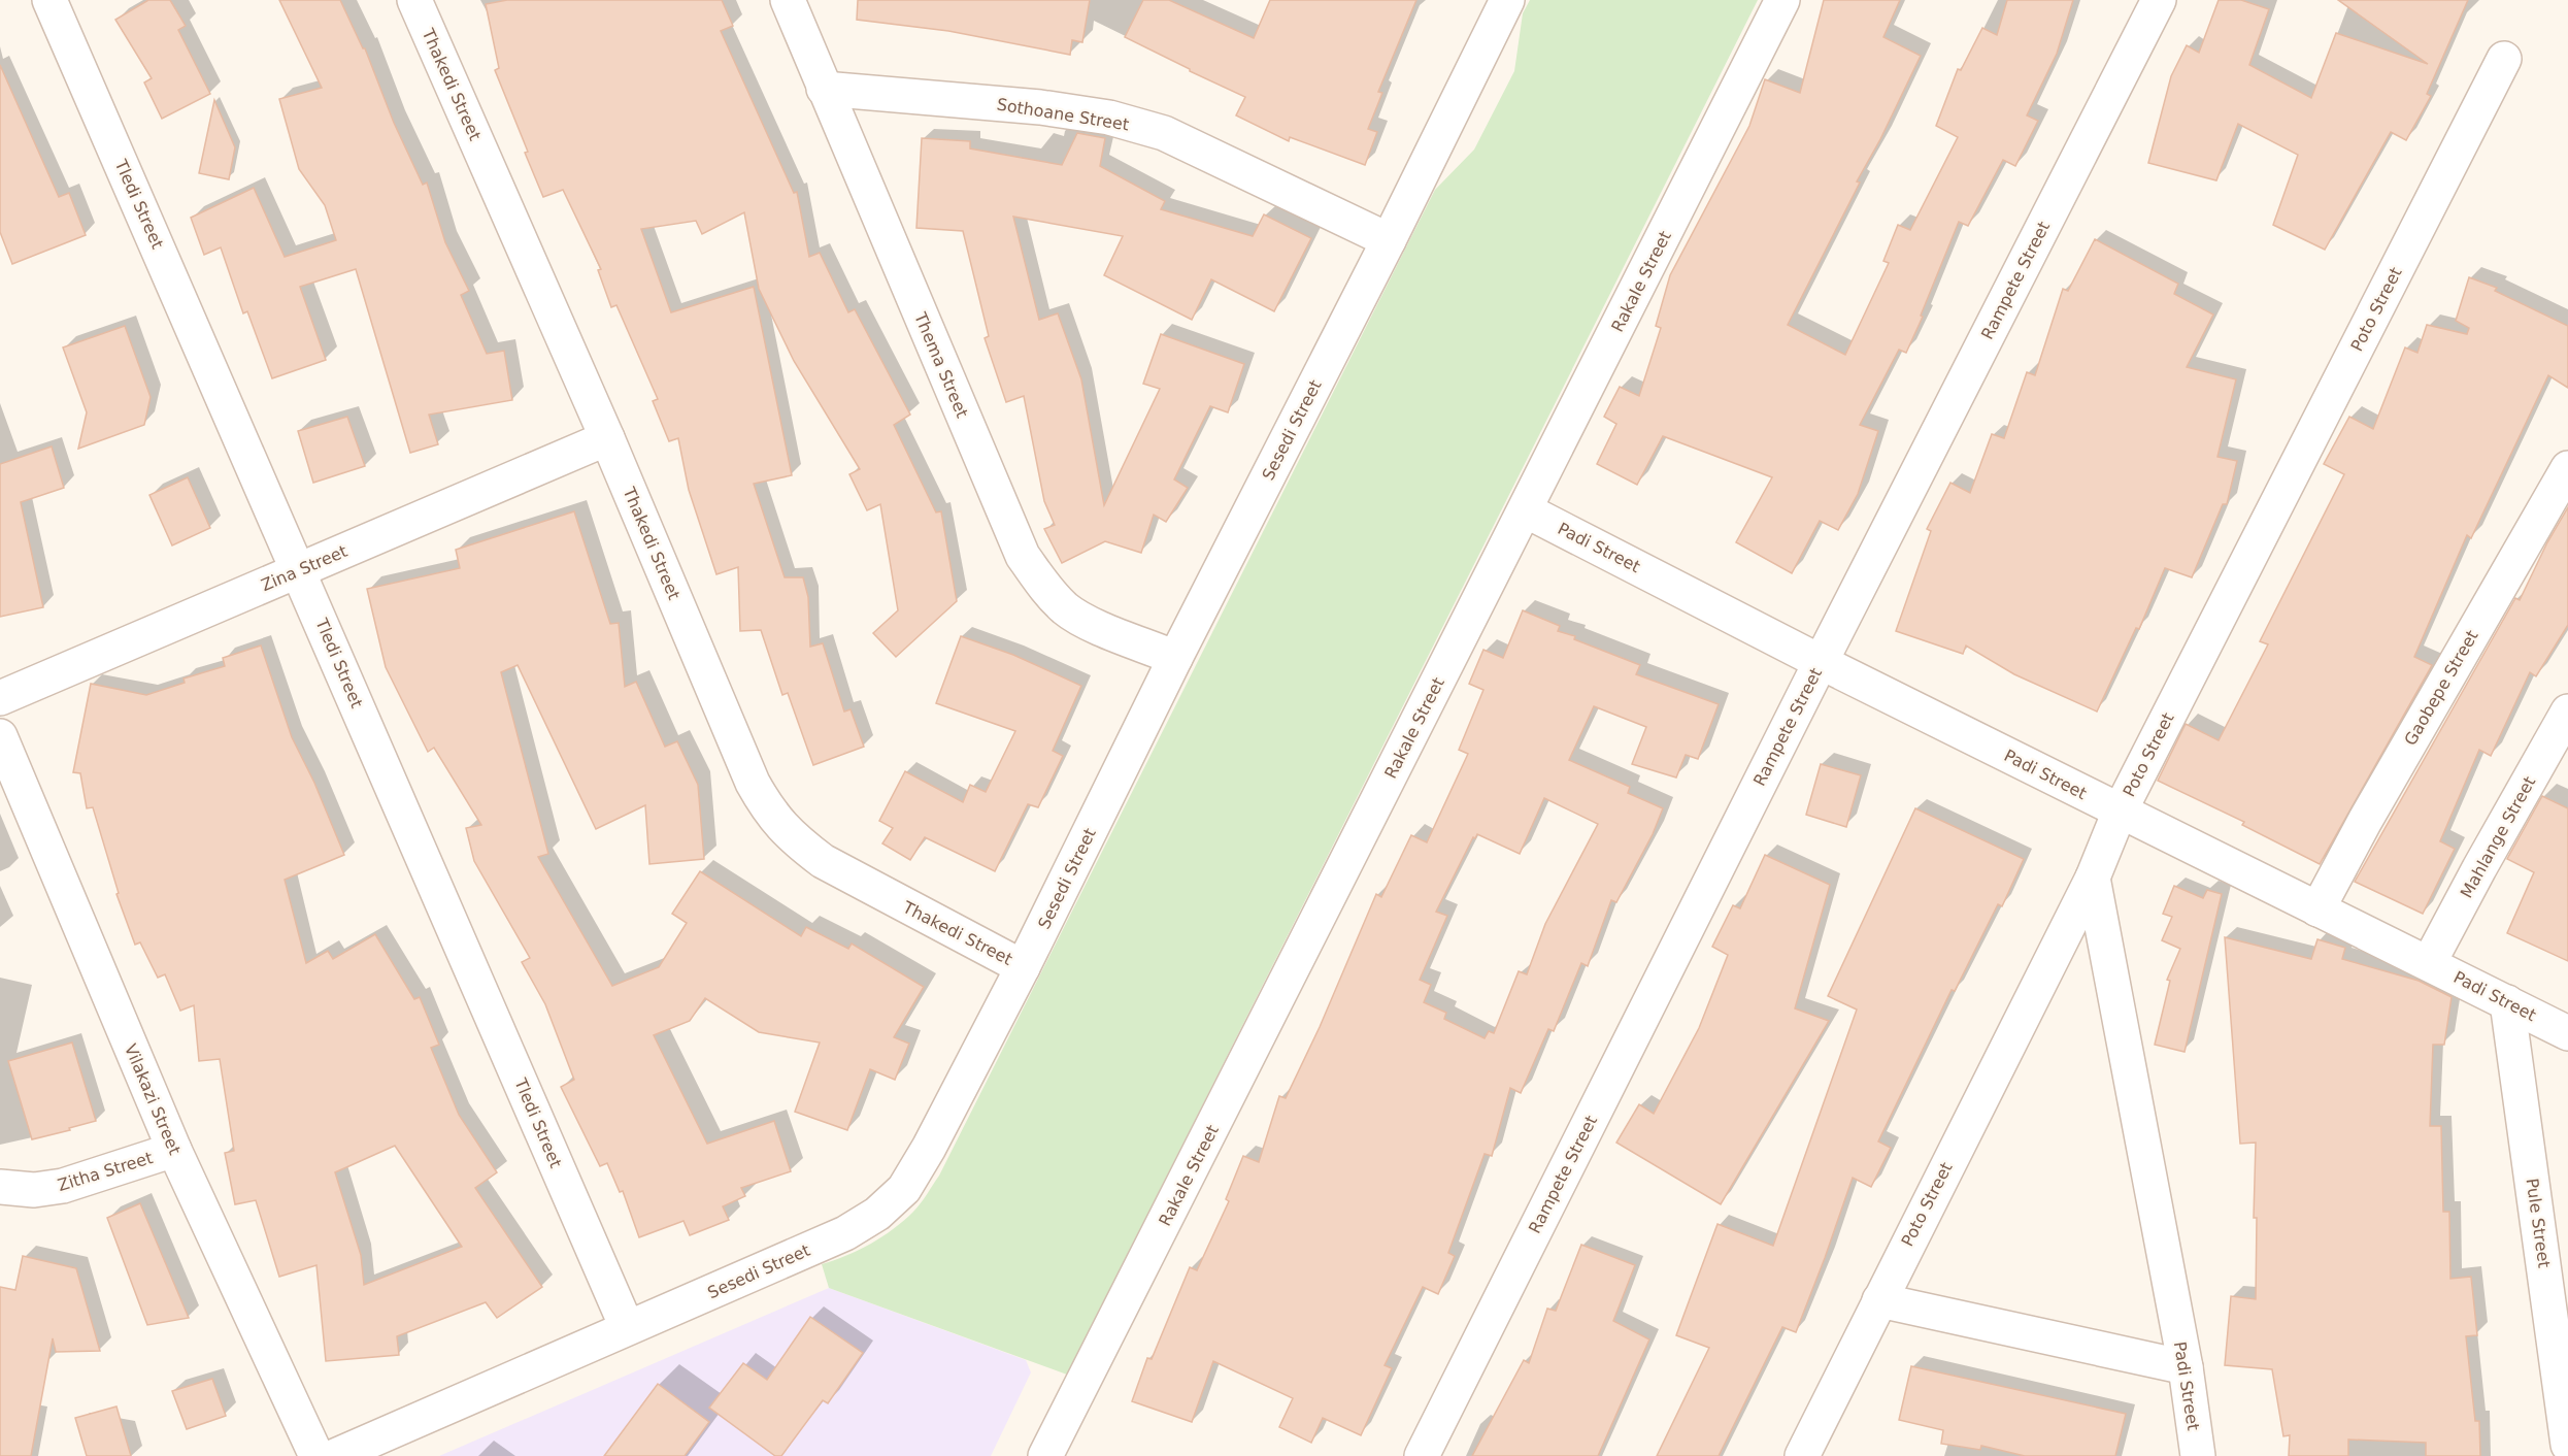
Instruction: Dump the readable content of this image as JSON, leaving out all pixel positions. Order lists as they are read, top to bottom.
{
  "streets": {
    "street": [
      "Thakedi Street",
      "Sothoane Street",
      "Tledi Street",
      "Rampete Street",
      "Rakale Street",
      "Poto Street",
      "Thema Street",
      "Sesedi Street",
      "Padi Street",
      "Zina Street",
      "Gaobepe Street",
      "Mahlange Street",
      "Vilakazi Street",
      "Zitha Street",
      "Pule Street"
    ]
  },
  "crossings": [
    ["Thakedi Street", "Sesedi Street"],
    ["Thakedi Street", "Zina Street"],
    ["Sothoane Street", "Thema Street"],
    ["Sothoane Street", "Sesedi Street"],
    ["Tledi Street", "Sesedi Street"],
    ["Tledi Street", "Zina Street"],
    ["Rampete Street", "Padi Street"],
    ["Rakale Street", "Padi Street"],
    ["Poto Street", "Padi Street"],
    ["Thema Street", "Sesedi Street"],
    ["Padi Street", "Gaobepe Street"],
    ["Padi Street", "Mahlange Street"],
    ["Padi Street", "Pule Street"],
    ["Vilakazi Street", "Zitha Street"]
  ]
}
